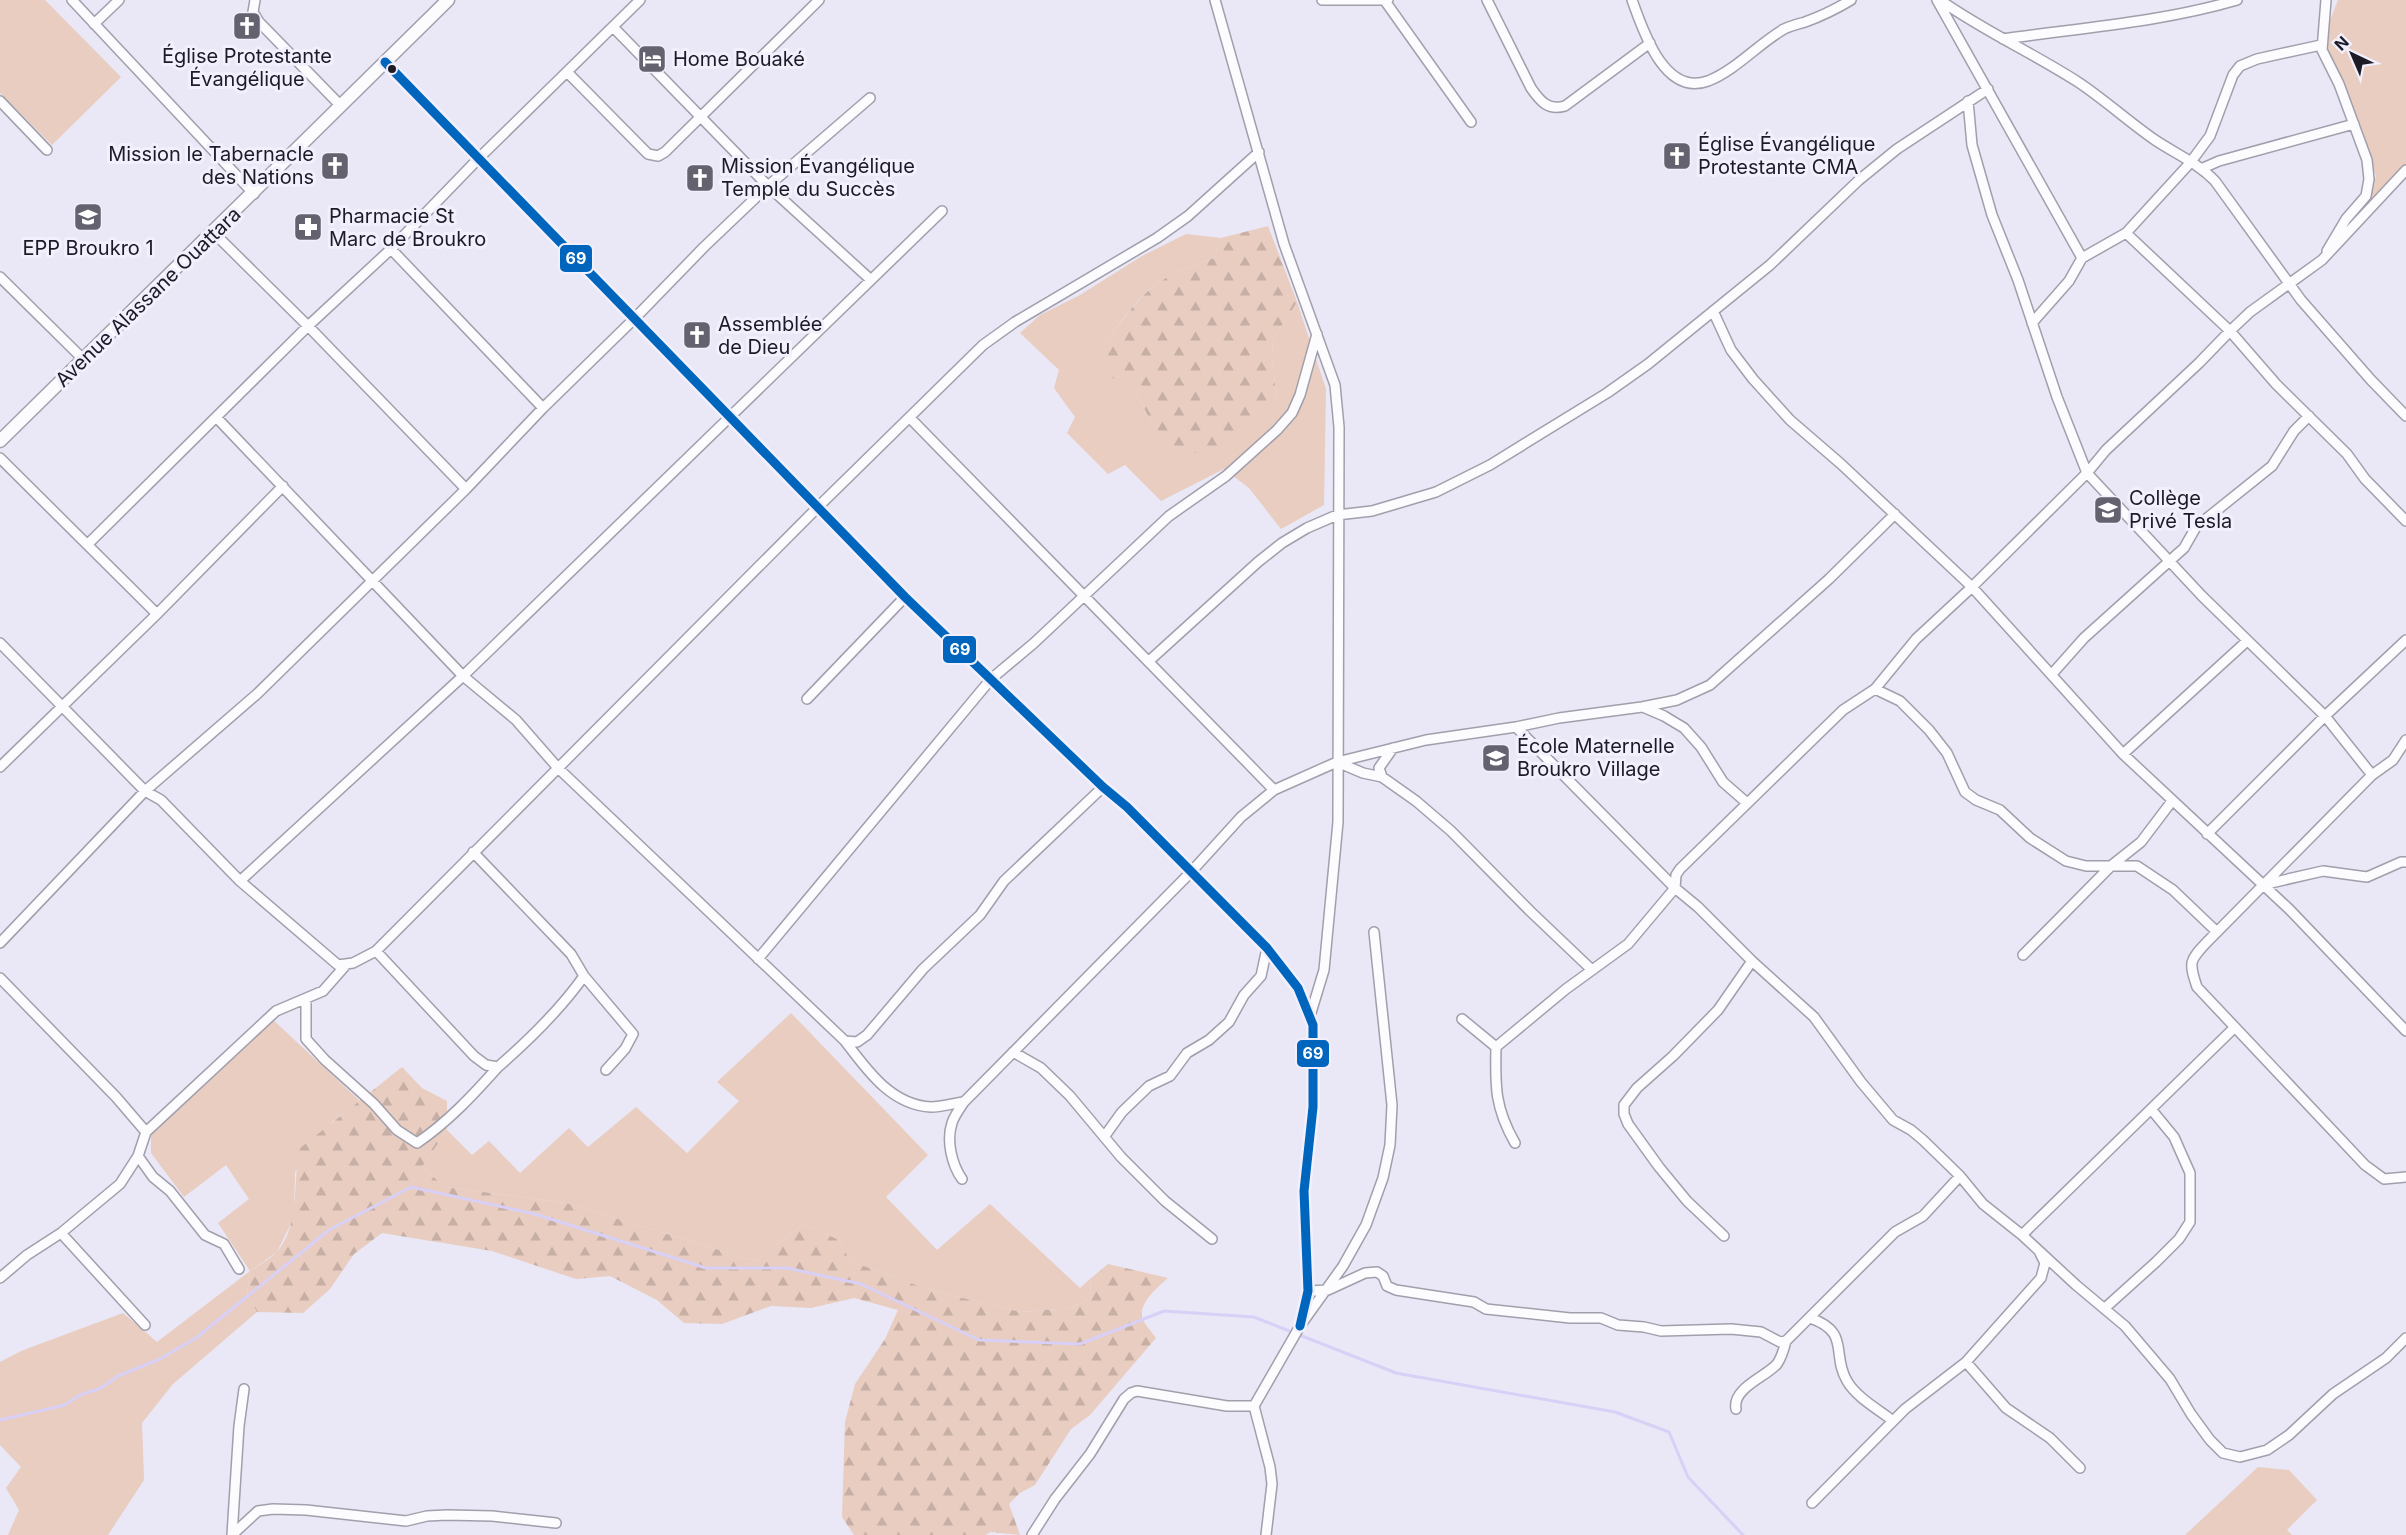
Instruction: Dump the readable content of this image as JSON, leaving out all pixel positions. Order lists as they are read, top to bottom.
{
  "streets": {
    "street": ["Avenue Alassane Ouattara"]
  },
  "places": {
    "church": [
      "Église Protestante Évangélique",
      "Église Évangélique Protestante CMA",
      "Mission le Tabernacle des Nations",
      "Mission Évangélique Temple du Succès",
      "Assemblée de Dieu"
    ],
    "hotel": ["Home Bouaké"],
    "school or university": ["EPP Broukro 1", "Collège Privé Tesla", "École Maternelle Broukro Village"],
    "pharmacy": ["Pharmacie St Marc de Broukro"]
  },
  "lines": ["transit line 69"],
  "north": "top left"
}
